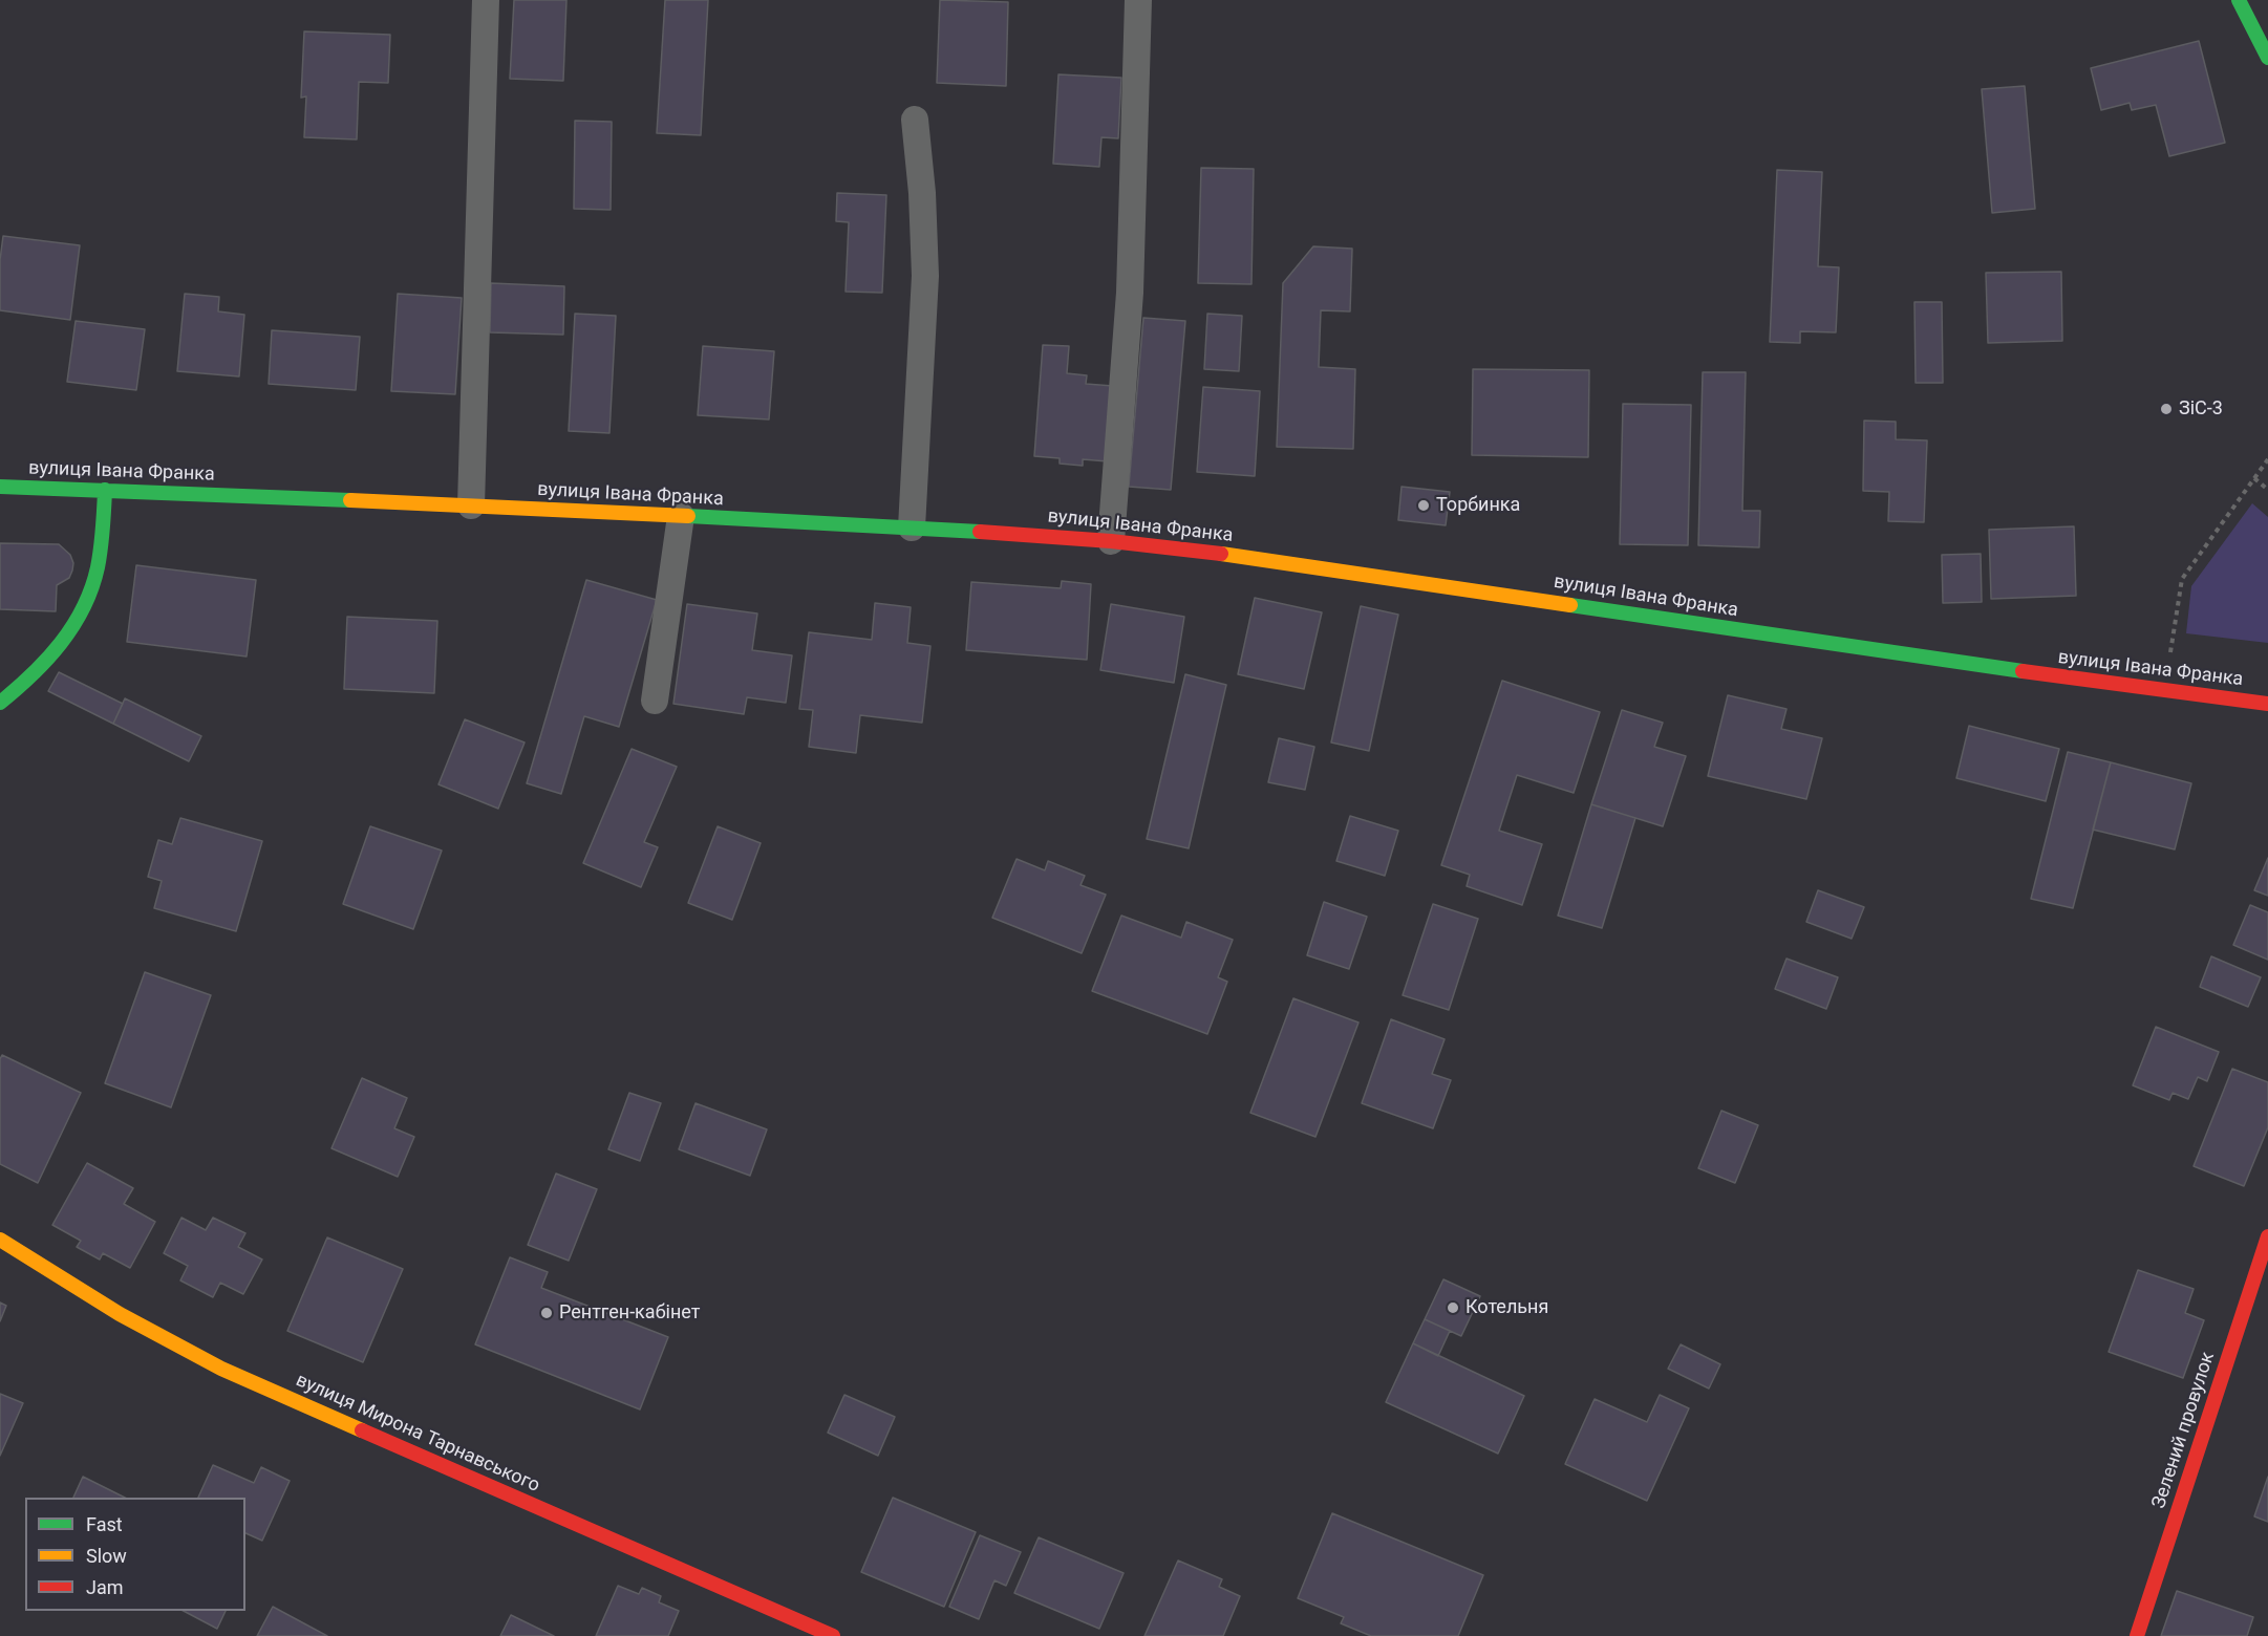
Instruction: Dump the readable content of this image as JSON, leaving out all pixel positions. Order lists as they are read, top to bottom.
{
  "streets": {
    "main road": ["вулиця Івана Франка", "Зелений провулок", "вулиця Мирона Тарнавського"]
  },
  "places": [
    "ЗіС-3",
    "Торбинка",
    "Котельня",
    "Рентген-кабінет"
  ],
  "legend": ["Fast", "Slow", "Jam"]
}
